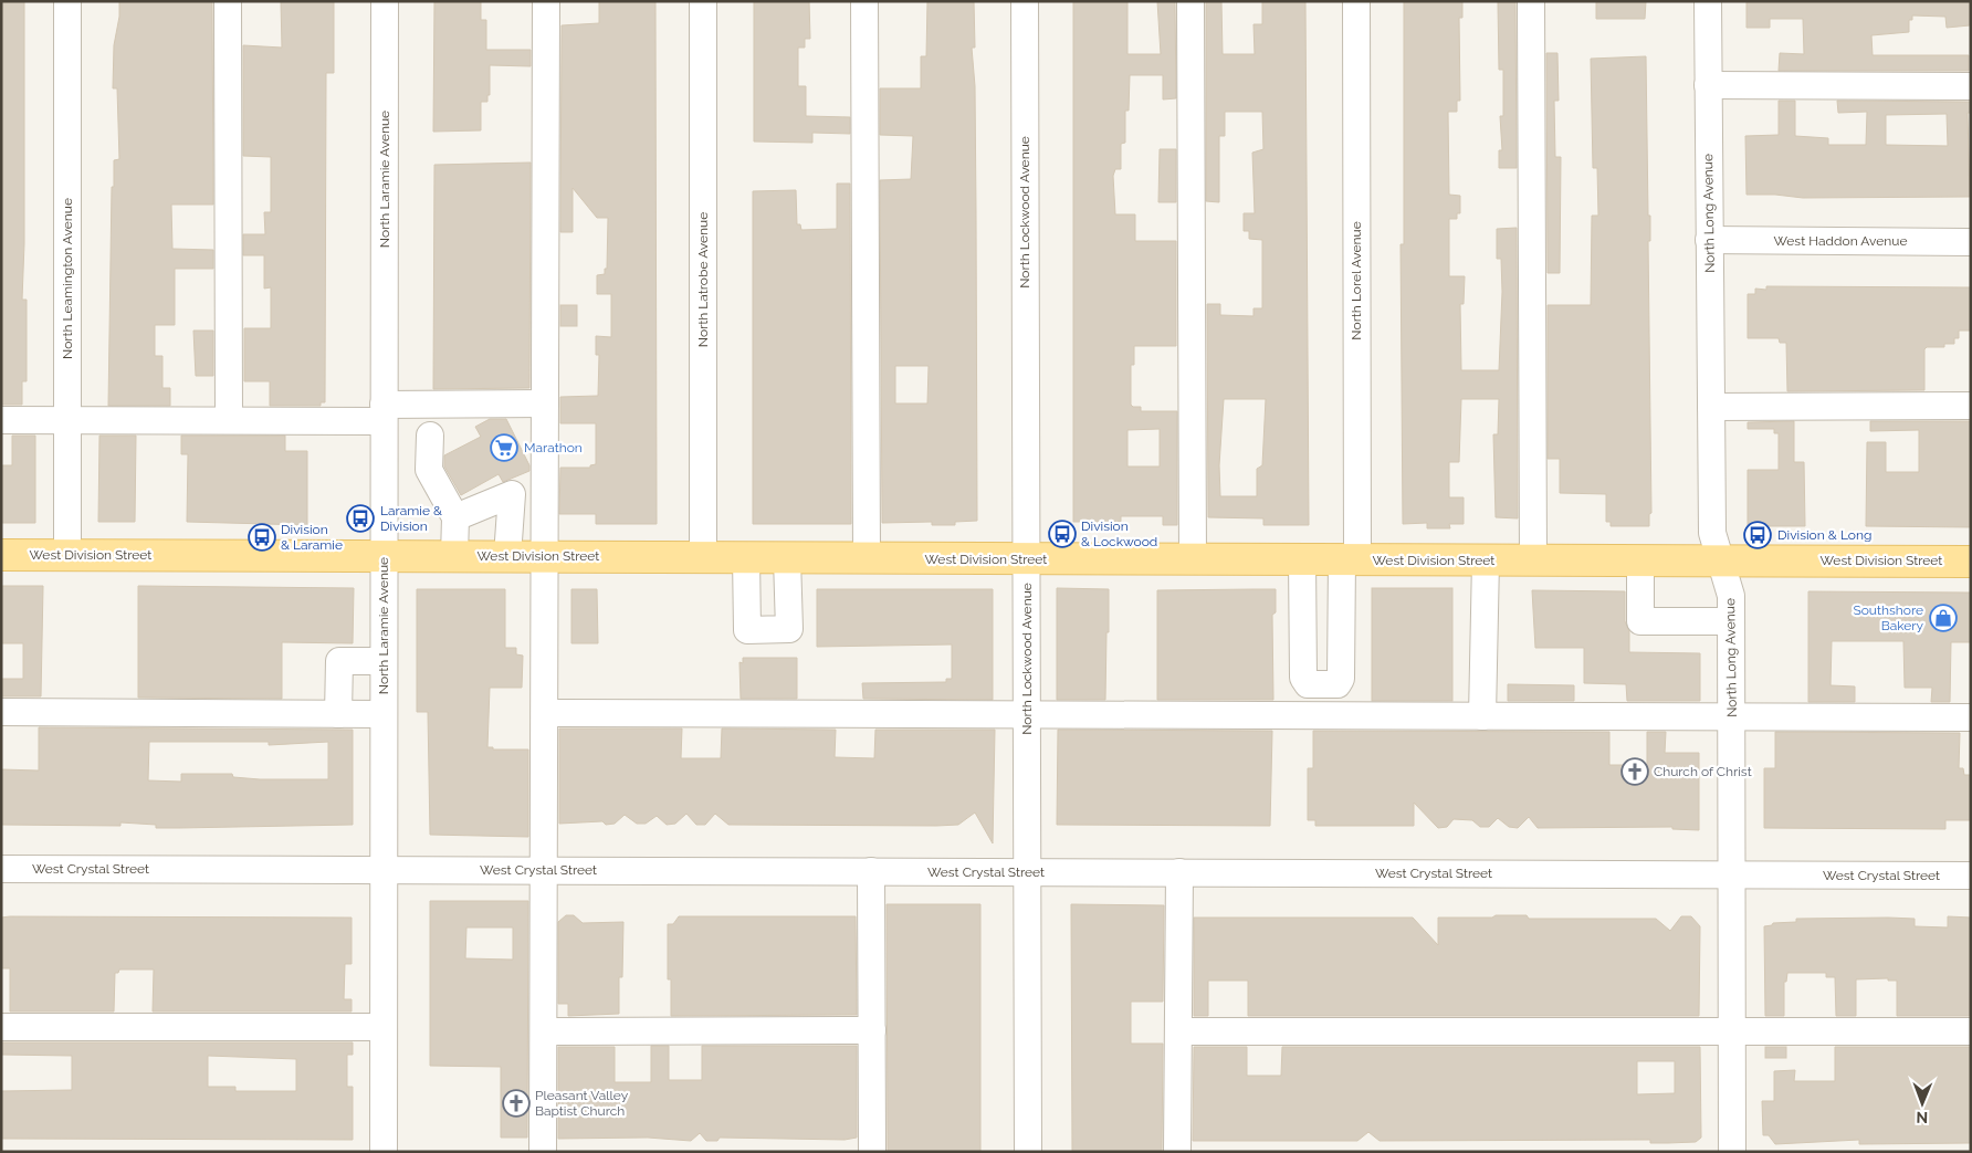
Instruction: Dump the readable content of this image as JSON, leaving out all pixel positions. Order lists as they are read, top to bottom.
{
  "streets": {
    "main road": ["West Division Street"],
    "street": [
      "North Laramie Avenue",
      "North Lockwood Avenue",
      "North Long Avenue",
      "West Haddon Avenue",
      "North Leamington Avenue",
      "North Latrobe Avenue",
      "North Lorel Avenue",
      "West Crystal Street"
    ]
  },
  "crossings": [
    ["North Laramie Avenue", "West Division Street"],
    ["North Laramie Avenue", "West Crystal Street"],
    ["North Lockwood Avenue", "West Division Street"],
    ["North Lockwood Avenue", "West Crystal Street"],
    ["North Long Avenue", "West Haddon Avenue"],
    ["North Long Avenue", "West Division Street"],
    ["North Long Avenue", "West Crystal Street"],
    ["North Leamington Avenue", "West Division Street"],
    ["North Latrobe Avenue", "West Division Street"],
    ["North Lorel Avenue", "West Division Street"]
  ],
  "places": {
    "supermarket": ["Marathon"],
    "bus stop": [
      "Laramie & Division",
      "Division & Lockwood",
      "Division & Long",
      "Division & Laramie"
    ],
    "shop": ["Southshore Bakery"],
    "church": ["Church of Christ", "Pleasant Valley Baptist Church"]
  },
  "north": "bottom"
}
